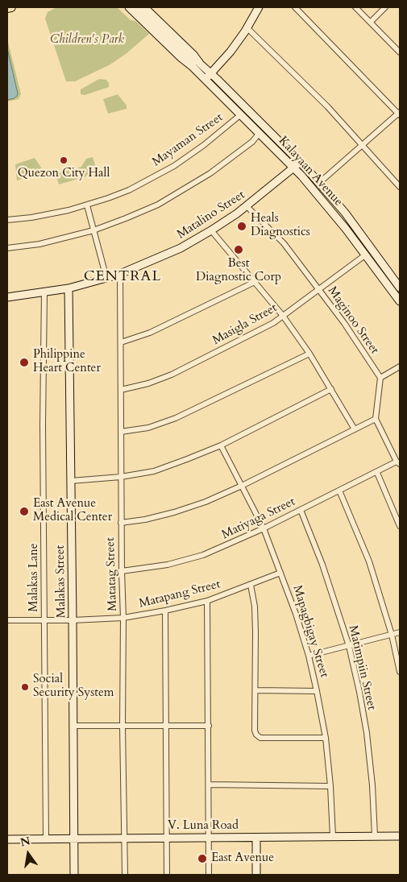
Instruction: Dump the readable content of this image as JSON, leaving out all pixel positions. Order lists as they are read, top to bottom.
{
  "streets": {
    "main road": [
      "Kalayaan Avenue",
      "Matalino Street",
      "Malakas Street",
      "V. Luna Road"
    ],
    "street": [
      "Mayaman Street",
      "Maginoo Street",
      "Masigla Street",
      "Matiyaga Street",
      "Matatag Street",
      "Malakas Lane",
      "Matapang Street",
      "Mapagbigay Street",
      "Matimpiin Street"
    ]
  },
  "crossings": [
    ["Mayaman Street", "Kalayaan Avenue"],
    ["Kalayaan Avenue", "Matalino Street"],
    ["Kalayaan Avenue", "Masigla Street"],
    ["Matalino Street", "Maginoo Street"],
    ["Matalino Street", "Matatag Street"],
    ["Matalino Street", "Malakas Lane"],
    ["Matalino Street", "Malakas Street"],
    ["Maginoo Street", "Masigla Street"],
    ["Masigla Street", "Matatag Street"],
    ["Matiyaga Street", "Matatag Street"],
    ["Matiyaga Street", "Mapagbigay Street"],
    ["Matiyaga Street", "Matimpiin Street"],
    ["Matatag Street", "Matapang Street"],
    ["Matatag Street", "V. Luna Road"],
    ["Malakas Lane", "Matapang Street"],
    ["Malakas Lane", "V. Luna Road"],
    ["Malakas Street", "Matapang Street"],
    ["Malakas Street", "V. Luna Road"],
    ["Matapang Street", "Mapagbigay Street"],
    ["Mapagbigay Street", "V. Luna Road"],
    ["Matimpiin Street", "V. Luna Road"]
  ],
  "districts": ["CENTRAL"],
  "parks": ["Children's Park"],
  "places": [
    "Quezon City Hall",
    "Heals Diagnostics",
    "Best Diagnostic Corp",
    "Philippine Heart Center",
    "East Avenue Medical Center",
    "Social Security System",
    "East Avenue"
  ],
  "north": "top"
}
